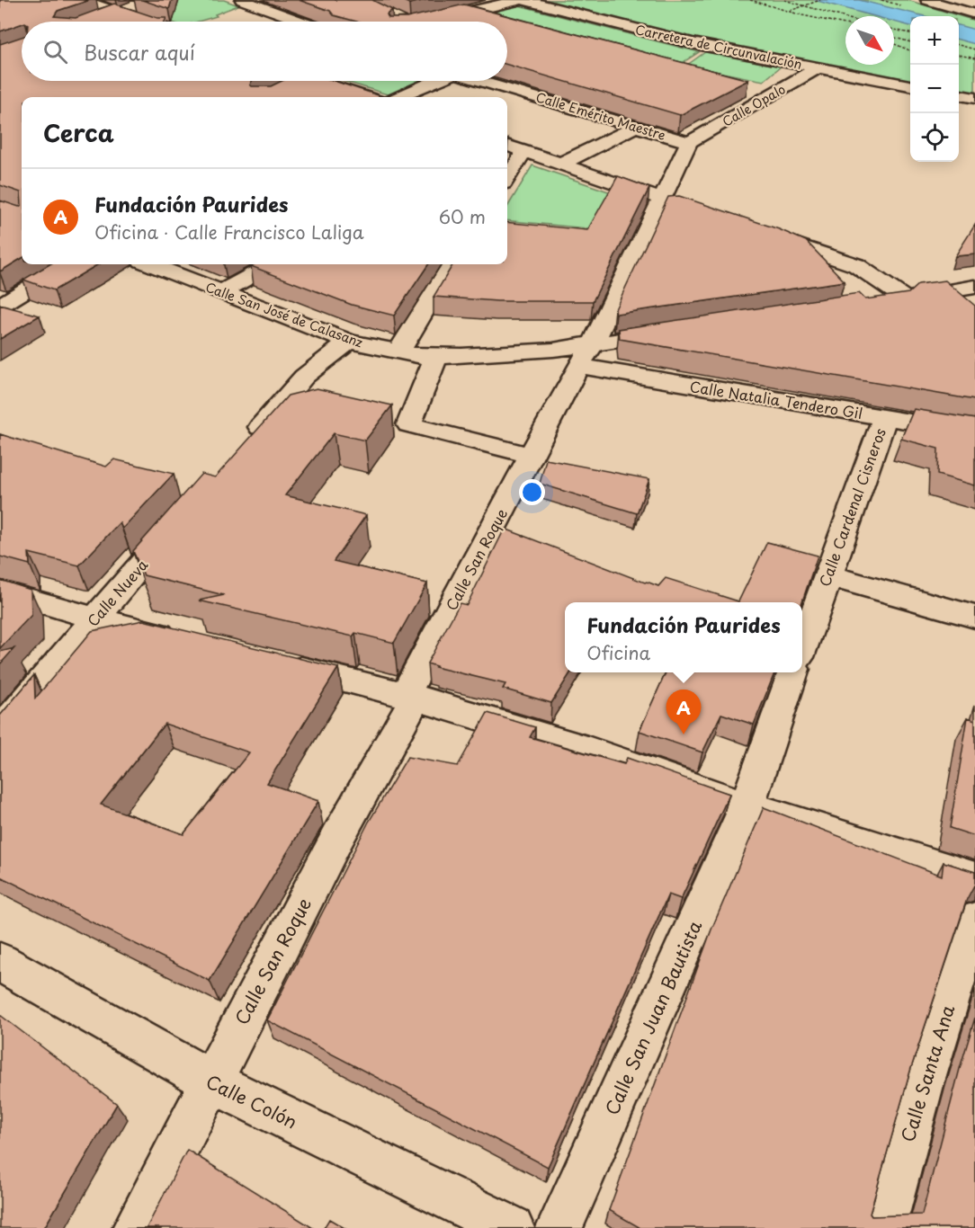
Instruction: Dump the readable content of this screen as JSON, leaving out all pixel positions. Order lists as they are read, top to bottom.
{
  "streets": {
    "street": [
      "Carretera de Circunvalación",
      "Calle Opalo",
      "Calle Emérito Maestre",
      "Calle San José de Calasanz",
      "Calle Natalia Tendero Gil",
      "Calle Cardenal Cisneros",
      "Calle San Roque",
      "Calle Nueva",
      "Calle San Juan Bautista",
      "Calle Santa Ana",
      "Calle Colón"
    ]
  },
  "crossings": [
    ["Carretera de Circunvalación", "Calle Opalo"],
    ["Calle Opalo", "Calle Emérito Maestre"],
    ["Calle Opalo", "Calle San Roque"],
    ["Calle Emérito Maestre", "Calle San Roque"],
    ["Calle San José de Calasanz", "Calle Natalia Tendero Gil"],
    ["Calle San José de Calasanz", "Calle San Roque"],
    ["Calle Natalia Tendero Gil", "Calle Cardenal Cisneros"],
    ["Calle Natalia Tendero Gil", "Calle San Roque"],
    ["Calle San Roque", "Calle Colón"]
  ],
  "north": "bottom right",
  "page": {
    "map_buttons": ["+", "−"],
    "search": "Buscar aquí",
    "heading": "Cerca",
    "list": [
      {
        "mark": "A",
        "name": "Fundación Paurides",
        "note": "Oficina · Calle Francisco Laliga",
        "value": "60 m"
      }
    ],
    "popup": ["Fundación Paurides", "Oficina"],
    "pins": "A"
  }
}
